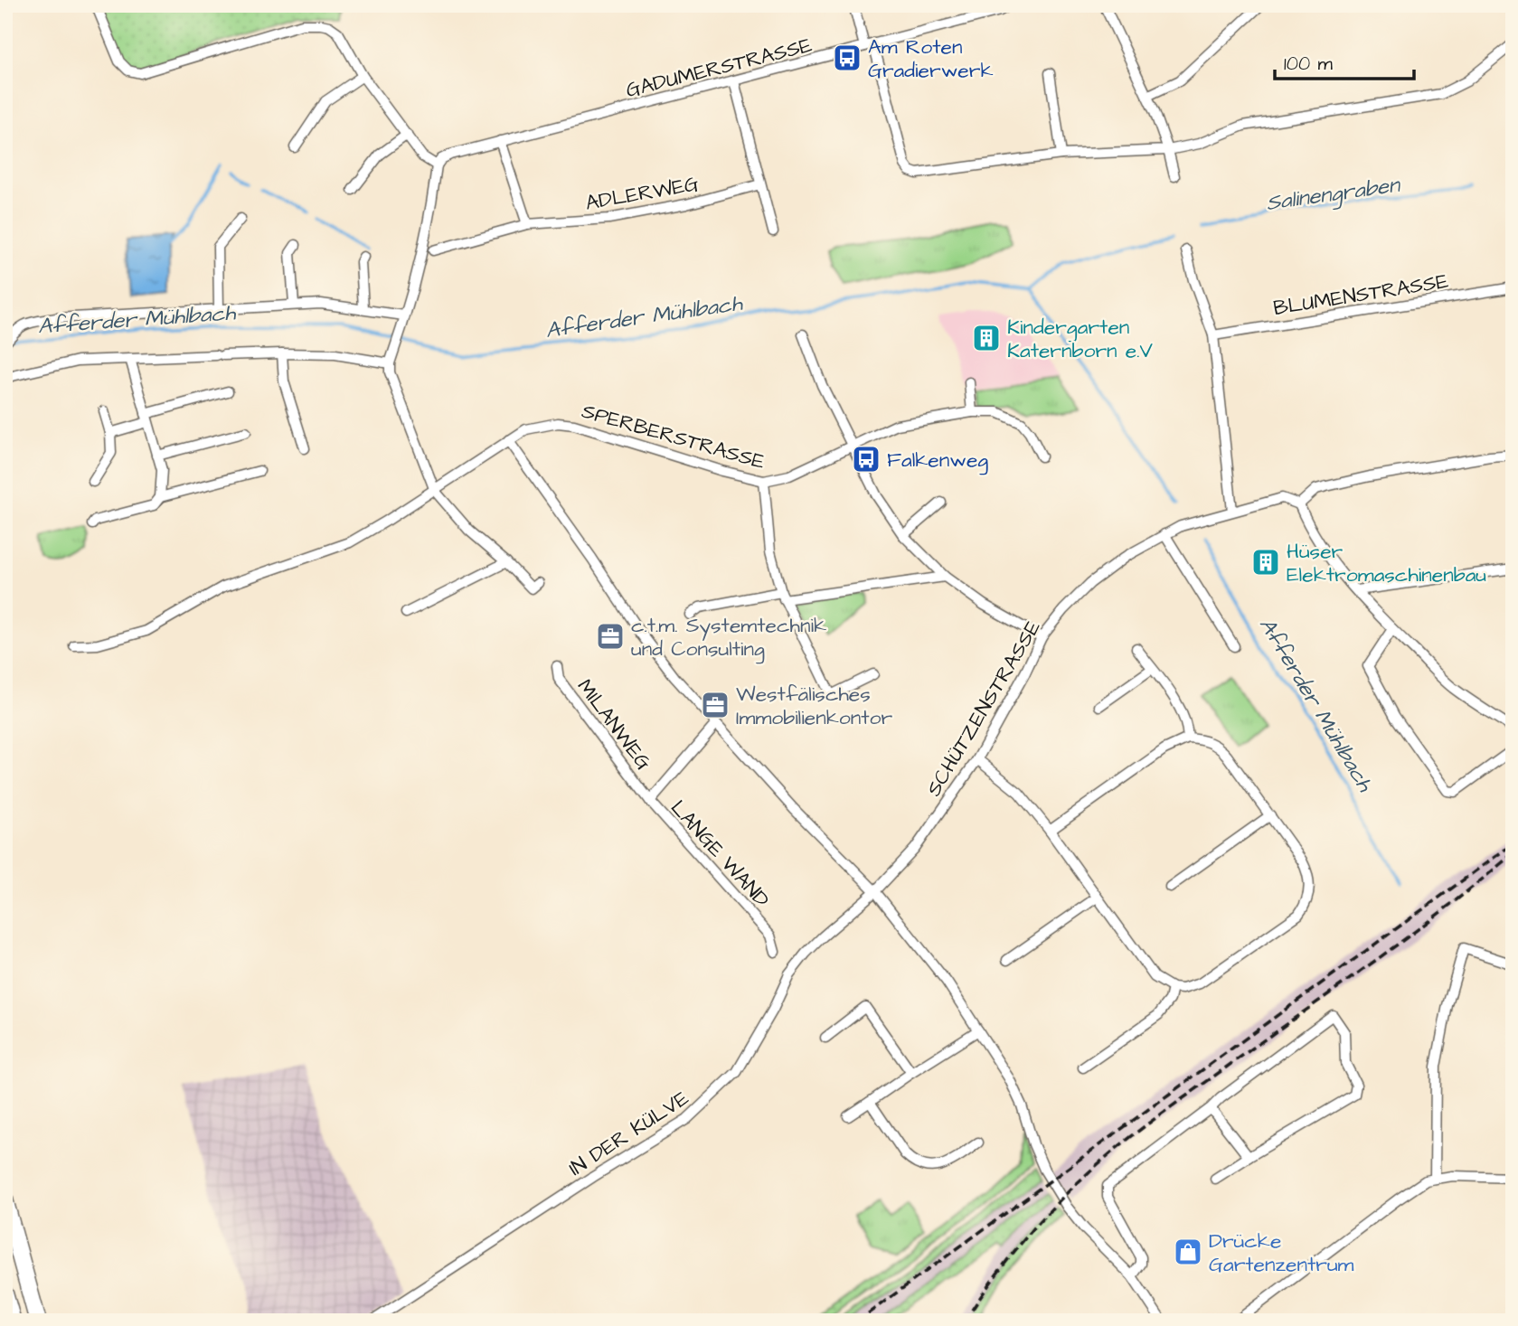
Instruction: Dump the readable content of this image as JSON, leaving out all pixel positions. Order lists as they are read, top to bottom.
{
  "streets": {
    "street": [
      "GADUMERSTRASSE",
      "ADLERWEG",
      "BLUMENSTRASSE",
      "SPERBERSTRASSE",
      "SCHÜTZENSTRASSE",
      "MILANWEG",
      "LANGE WAND",
      "IN DER KÜLVE"
    ]
  },
  "crossings": [
    ["SCHÜTZENSTRASSE", "IN DER KÜLVE"],
    ["MILANWEG", "LANGE WAND"]
  ],
  "water": ["Salinengraben", "Afferder Mühlbach"],
  "places": {
    "bus stop": ["Am Roten Gradierwerk", "Falkenweg"],
    "building": ["Kindergarten Katernborn e.V", "Hüser Elektromaschinenbau"],
    "office": ["c.t.m. Systemtechnik und Consulting", "Westfälisches Immobilienkontor"],
    "shop": ["Drücke Gartenzentrum"]
  },
  "scale_bar": "100 m"
}
